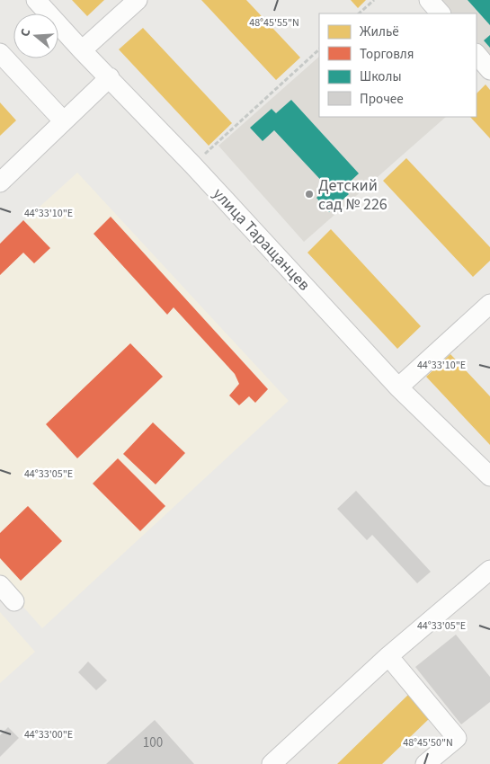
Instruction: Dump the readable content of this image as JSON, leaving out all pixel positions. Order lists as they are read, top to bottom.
{
  "streets": {
    "street": ["улица Таращанцев"]
  },
  "places": ["Детский сад № 226"],
  "house_numbers": ["100"],
  "legend": [
    "Жильё",
    "Торговля",
    "Школы",
    "Прочее"
  ],
  "north": "left",
  "coordinates": [
    "48°45'55\"N",
    "44°33'10\"E",
    "44°33'05\"E",
    "44°33'00\"E",
    "48°45'50\"N"
  ]
}
